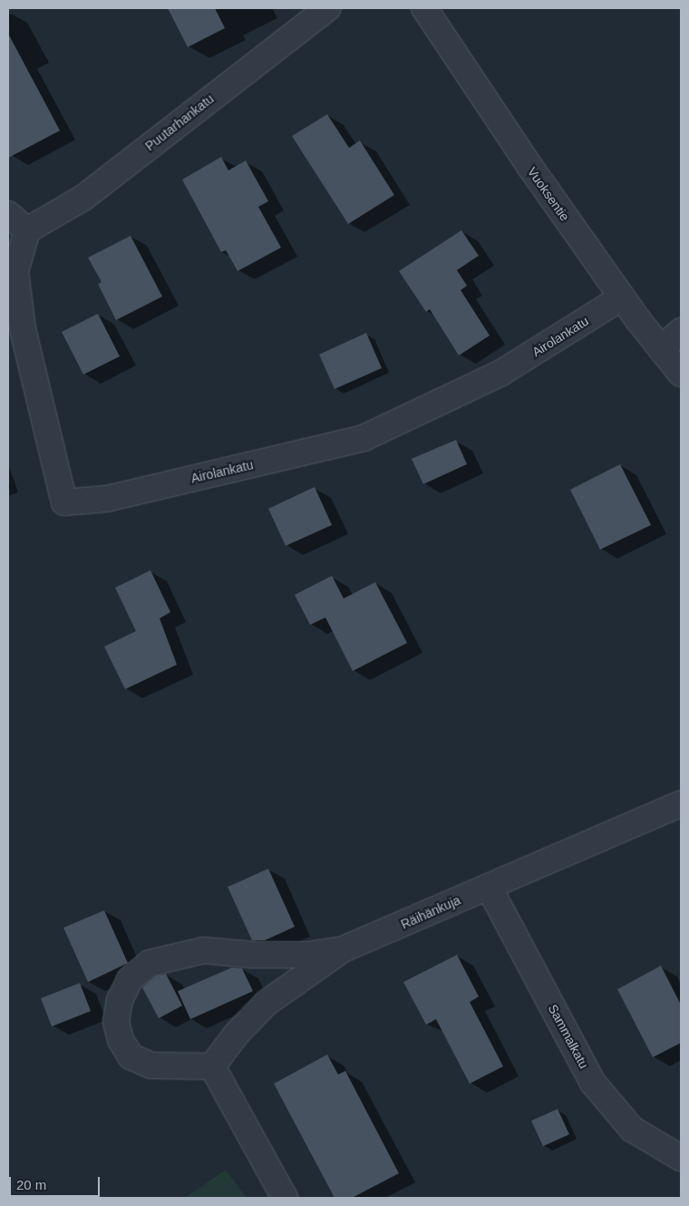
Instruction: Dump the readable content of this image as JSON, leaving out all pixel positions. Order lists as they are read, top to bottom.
{
  "streets": {
    "street": [
      "Puutarhankatu",
      "Vuoksentie",
      "Airolankatu",
      "Räihänkuja",
      "Sammalkatu"
    ]
  },
  "crossings": [
    ["Puutarhankatu", "Airolankatu"],
    ["Vuoksentie", "Airolankatu"],
    ["Räihänkuja", "Sammalkatu"]
  ],
  "scale_bar": "20 m"
}
